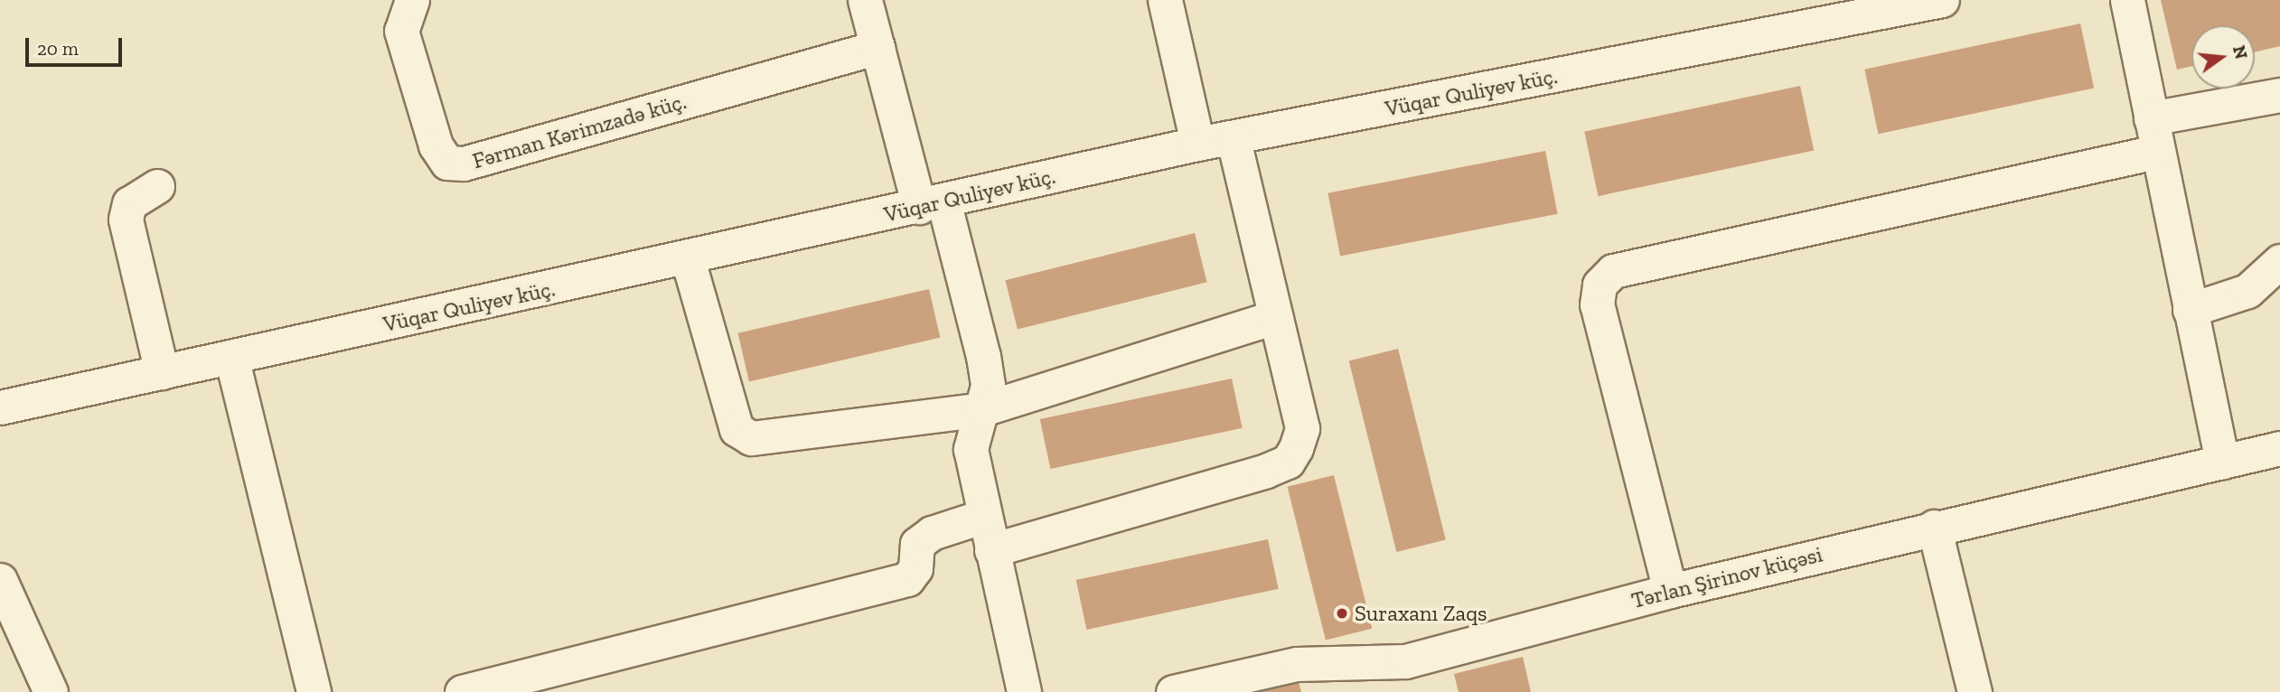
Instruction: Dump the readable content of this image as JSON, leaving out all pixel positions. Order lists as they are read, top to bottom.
{
  "streets": {
    "street": ["Vüqar Quliyev küç.", "Fərman Kərimzadə küç.", "Tərlan Şirinov küçəsi"]
  },
  "places": ["Suraxanı Zaqs"],
  "scale_bar": "20 m",
  "north": "right"
}
